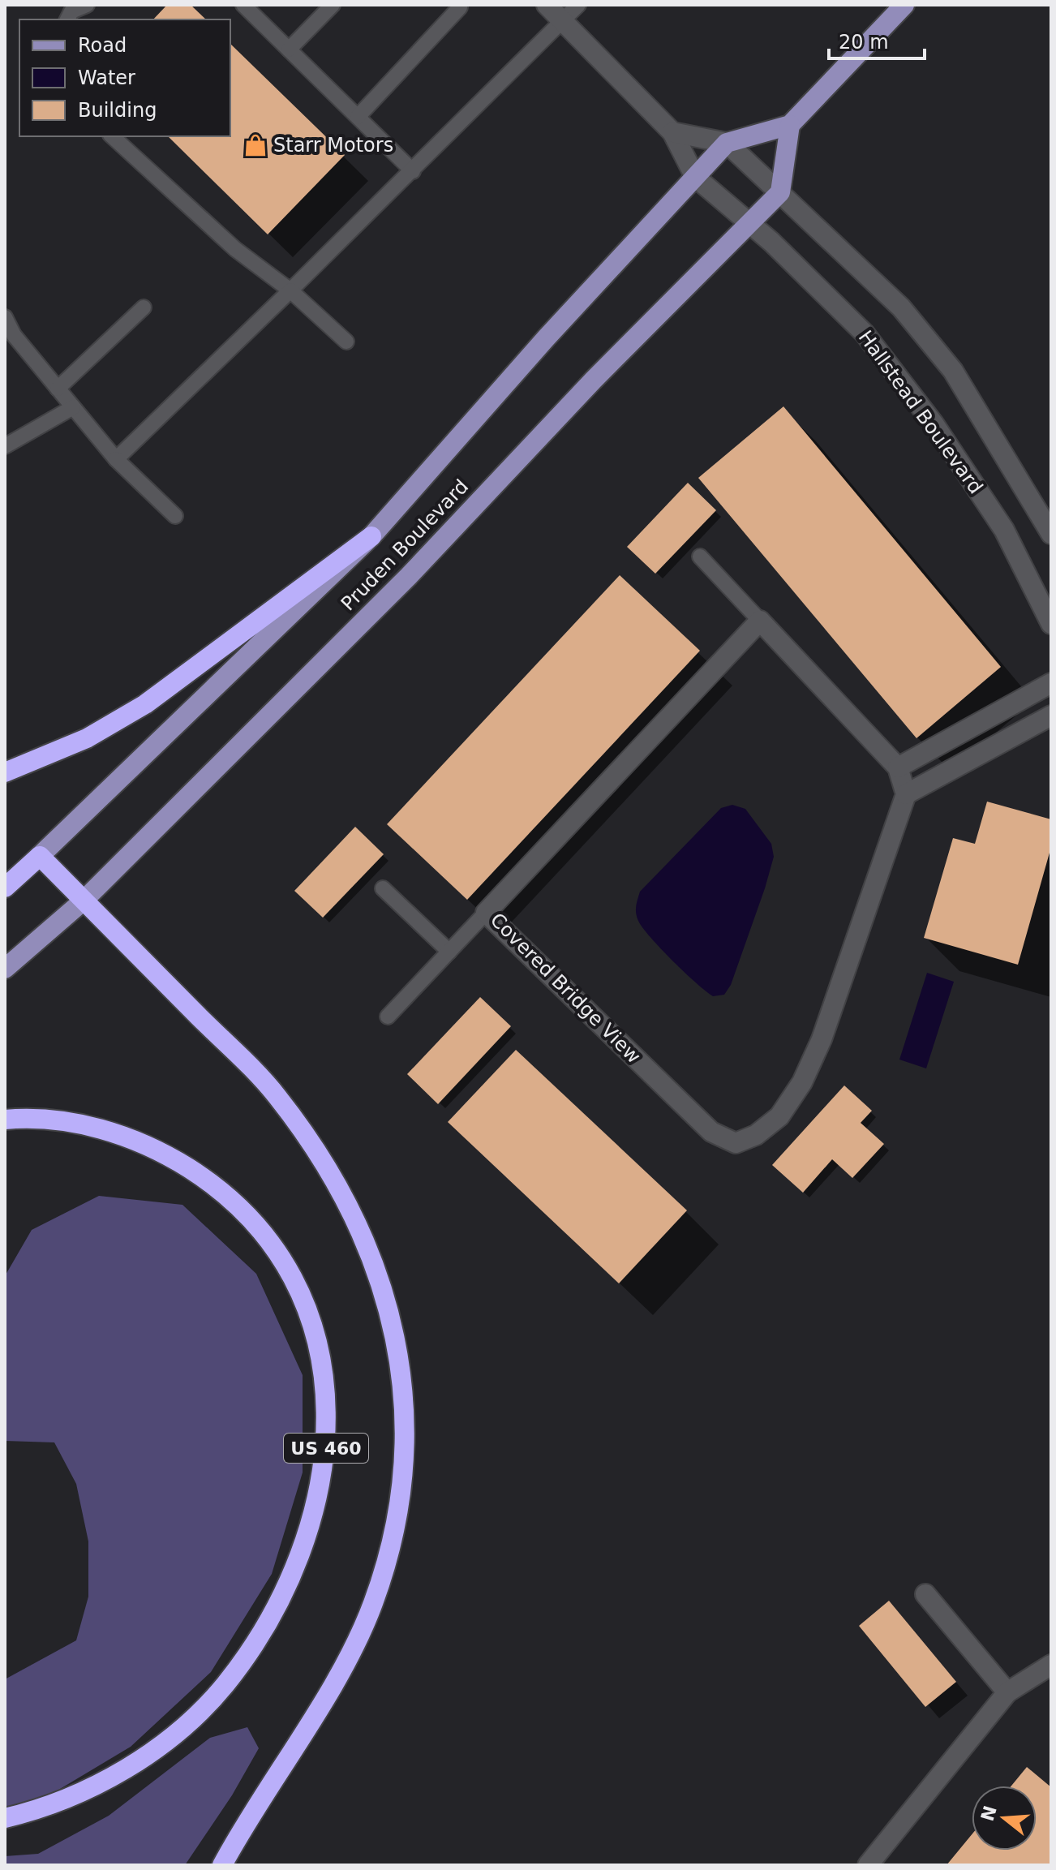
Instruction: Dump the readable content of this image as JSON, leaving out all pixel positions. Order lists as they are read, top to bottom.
{
  "streets": {
    "highway": ["Pruden Boulevard", "US 460"],
    "street": ["Hallstead Boulevard", "Covered Bridge View"]
  },
  "crossings": [
    ["Hallstead Boulevard", "Pruden Boulevard"]
  ],
  "places": {
    "shop": ["Starr Motors"]
  },
  "legend": ["Road", "Water", "Building"],
  "scale_bar": "20 m",
  "north": "left"
}
